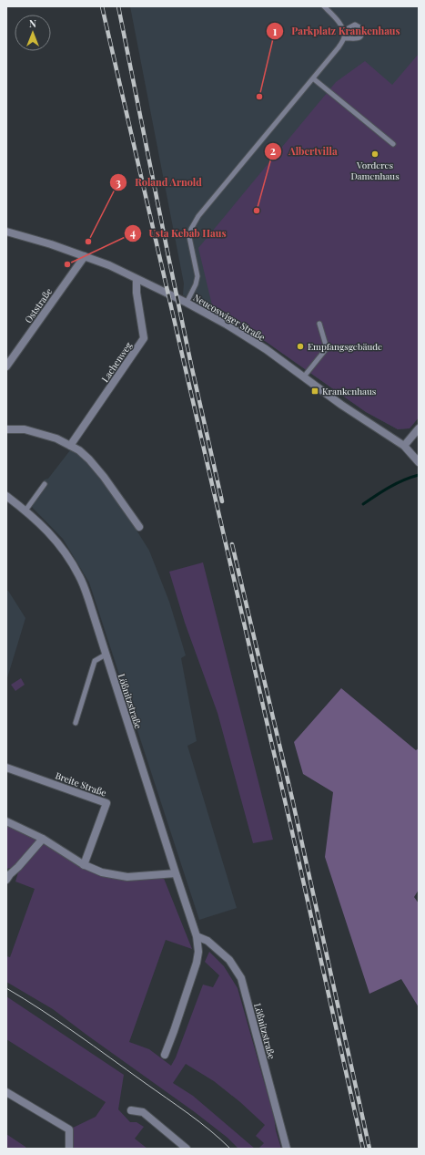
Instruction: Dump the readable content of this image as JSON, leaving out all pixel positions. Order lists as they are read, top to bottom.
{
  "streets": {
    "street": [
      "Oststraße",
      "Neucoswiger Straße",
      "Lachenweg",
      "Lößnitzstraße",
      "Breite Straße"
    ]
  },
  "crossings": [
    ["Oststraße", "Neucoswiger Straße"],
    ["Neucoswiger Straße", "Lachenweg"]
  ],
  "places": {
    "other": [
      "Parkplatz Krankenhaus",
      "Vorderes Damenhaus",
      "Albertvilla",
      "Roland Arnold",
      "Usta Kebab Haus",
      "Empfangsgebäude"
    ],
    "transit": ["Krankenhaus"]
  },
  "north": "top"
}
